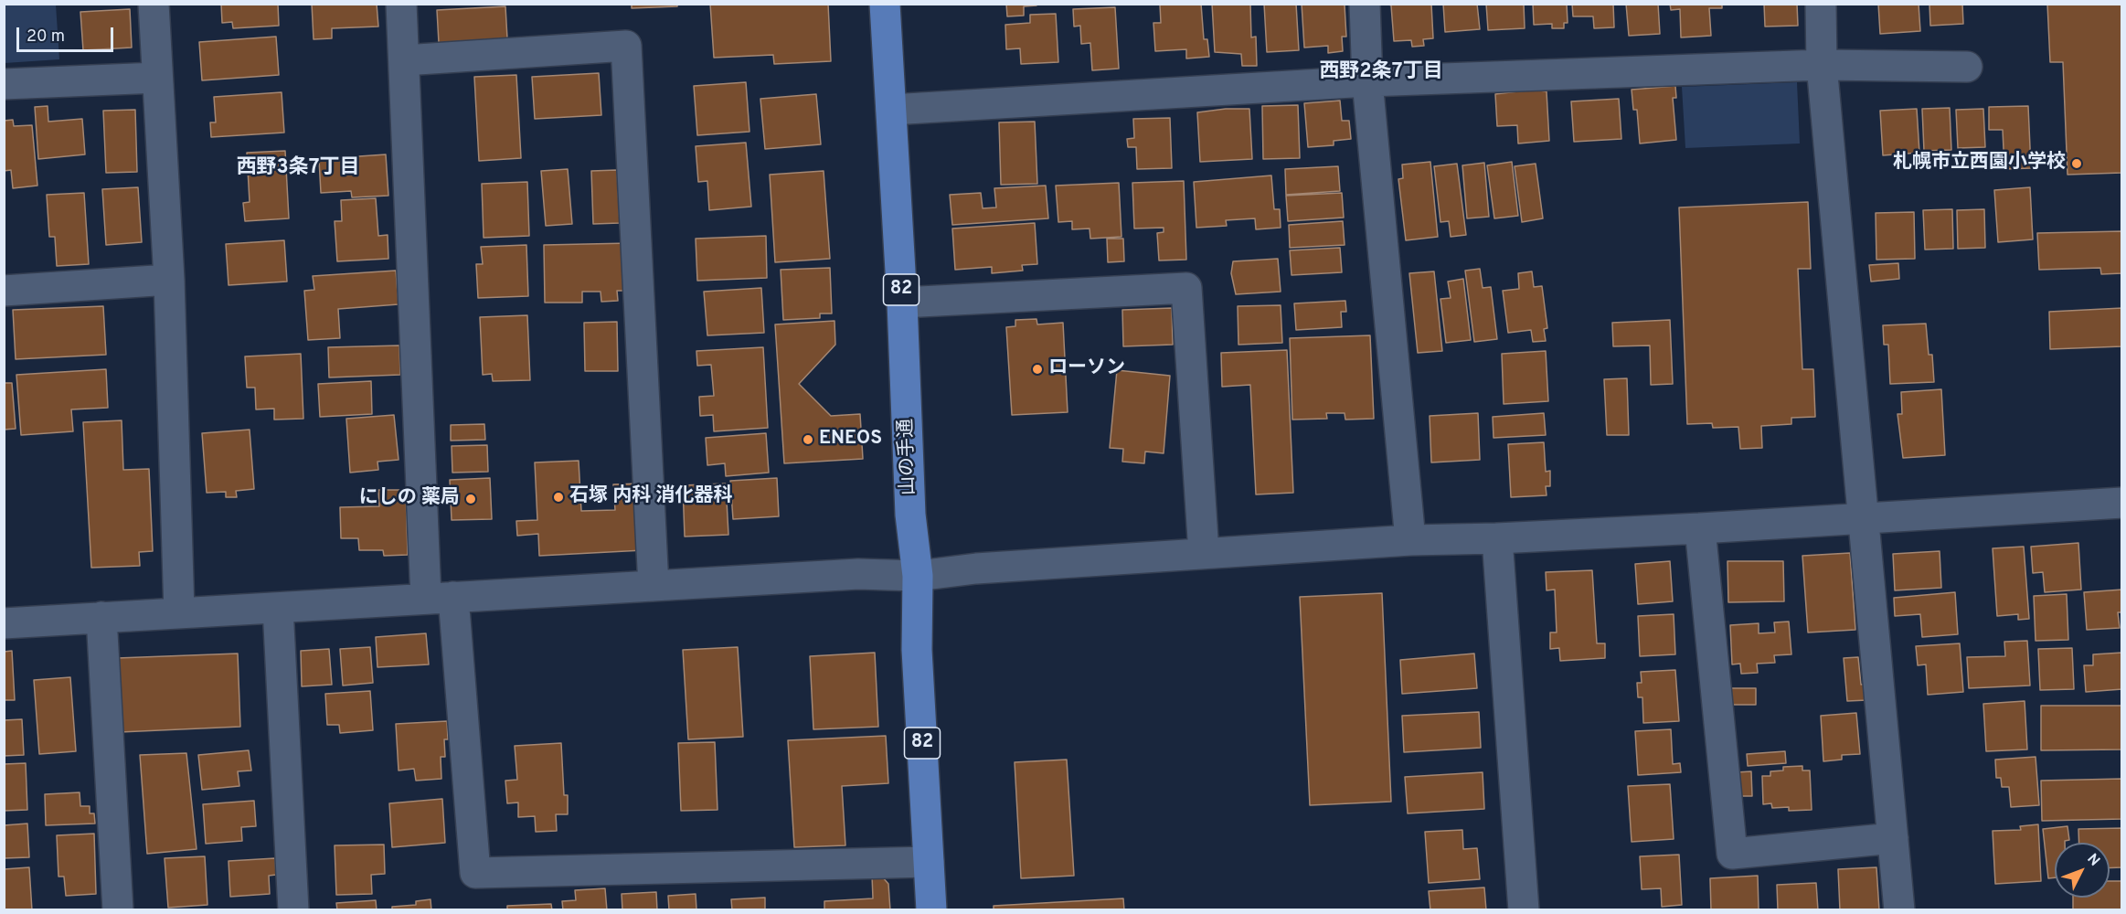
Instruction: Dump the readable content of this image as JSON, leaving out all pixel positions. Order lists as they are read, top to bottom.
{
  "streets": {
    "main road": ["82", "山の手通"]
  },
  "districts": ["西野2条7丁目", "西野3条7丁目"],
  "places": [
    "札幌市立西園小学校",
    "ローソン",
    "ENEOS",
    "石塚 内科 消化器科",
    "にしの 薬局"
  ],
  "scale_bar": "20 m",
  "north": "top right"
}
